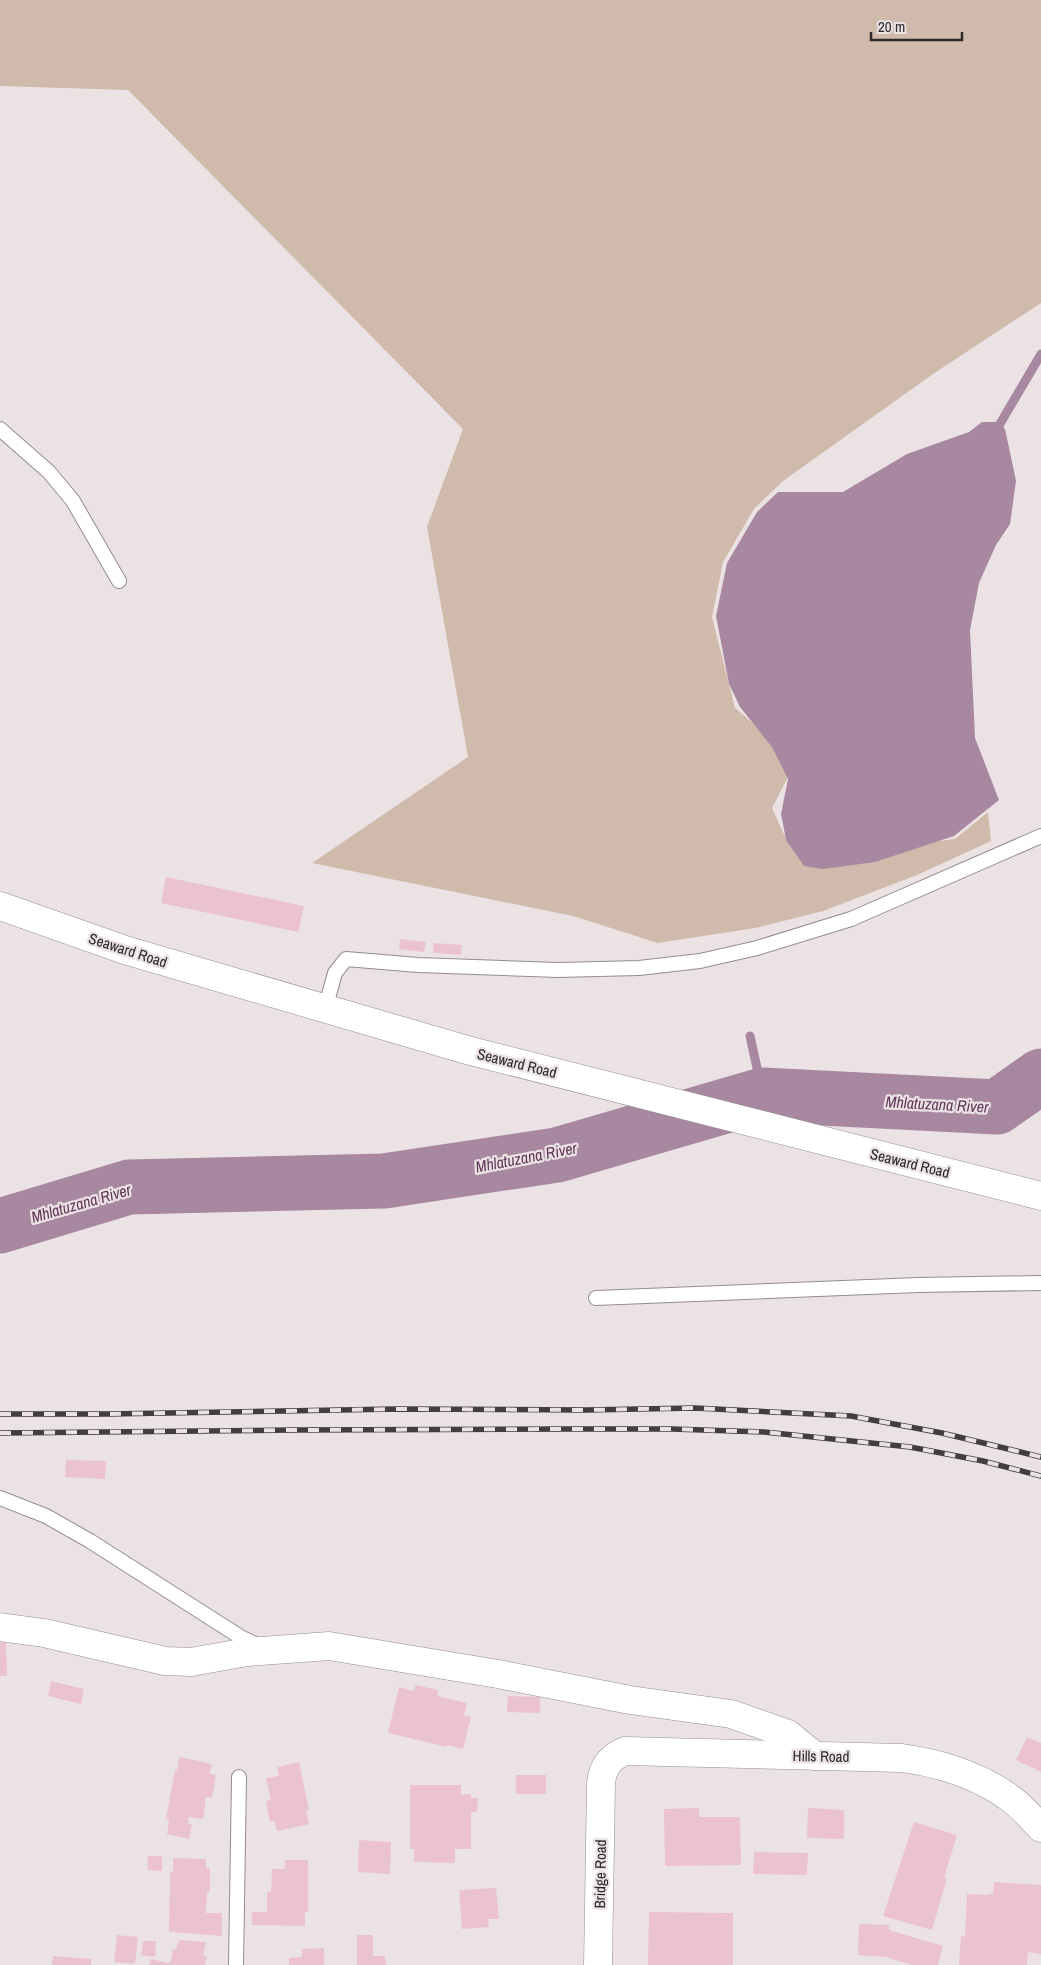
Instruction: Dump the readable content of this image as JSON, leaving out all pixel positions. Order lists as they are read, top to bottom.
{
  "streets": {
    "street": ["Seaward Road", "Hills Road", "Bridge Road"]
  },
  "crossings": [
    ["Hills Road", "Bridge Road"]
  ],
  "water": ["Mhlatuzana River"],
  "scale_bar": "20 m"
}
